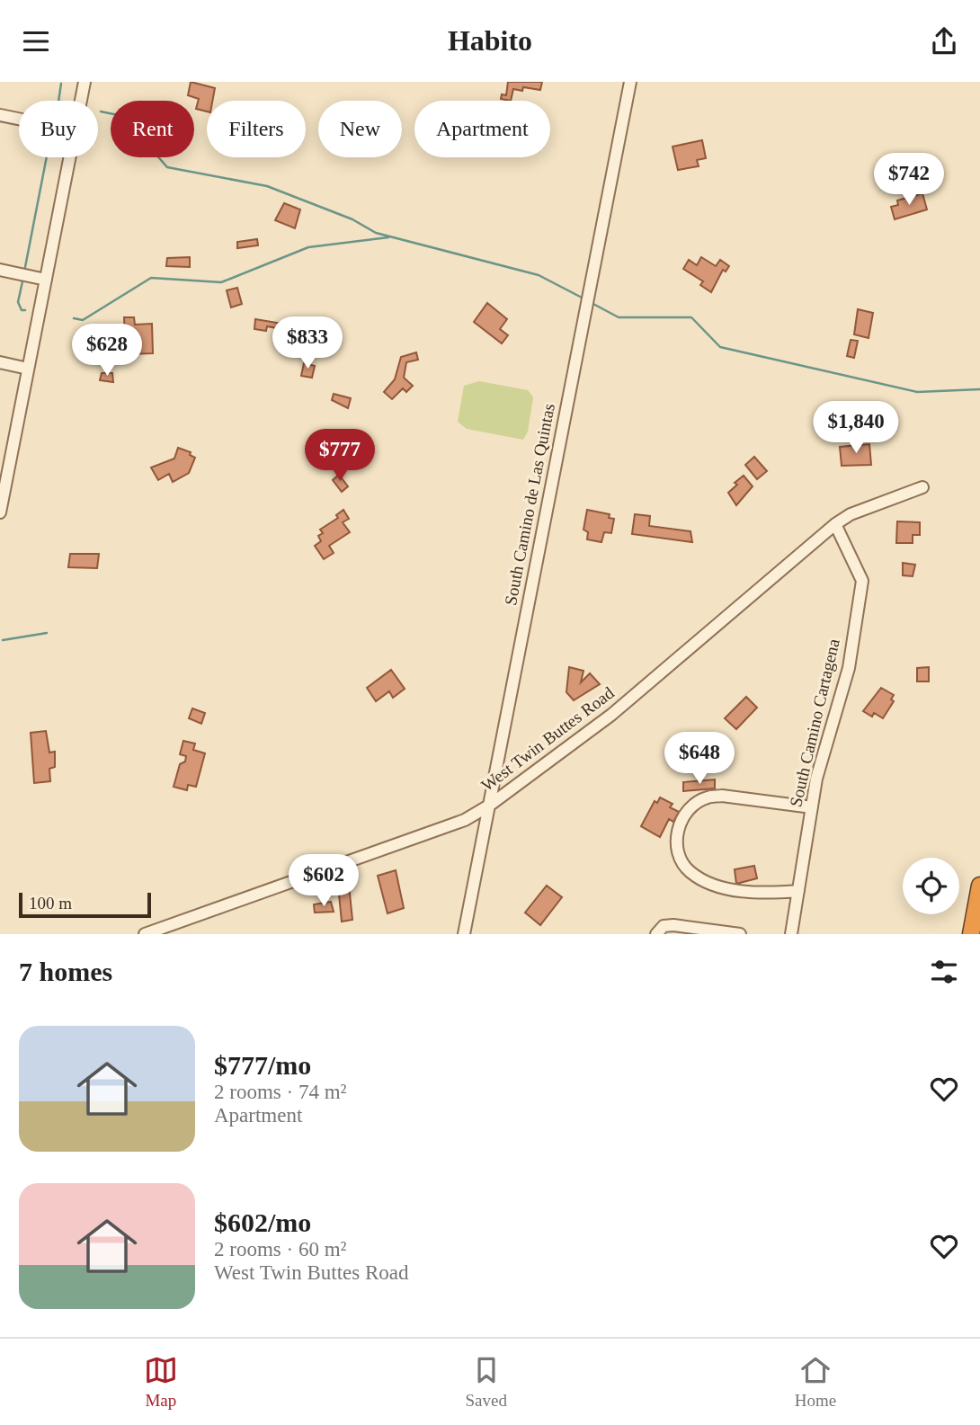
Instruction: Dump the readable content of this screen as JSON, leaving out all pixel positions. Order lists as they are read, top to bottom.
{
  "streets": {
    "street": ["South Camino de Las Quintas", "South Camino Cartagena", "West Twin Buttes Road"]
  },
  "crossings": [
    ["South Camino de Las Quintas", "West Twin Buttes Road"],
    ["South Camino Cartagena", "West Twin Buttes Road"]
  ],
  "scale_bar": "100 m",
  "page": {
    "header": "Habito",
    "chip": [
      "Buy",
      "Rent",
      "Filters",
      "New",
      "Apartment"
    ],
    "price": [
      "$742",
      "$833",
      "$628",
      "$1,840",
      "$777",
      "$648",
      "$602"
    ],
    "scale": "100 m",
    "heading": "7 homes",
    "list": [
      {
        "name": "$777/mo",
        "note": "2 rooms · 74 m² · Apartment"
      },
      {
        "name": "$602/mo",
        "note": "2 rooms · 60 m² · West Twin Buttes Road"
      }
    ],
    "tabs": ["Map", "Saved", "Home"]
  }
}
